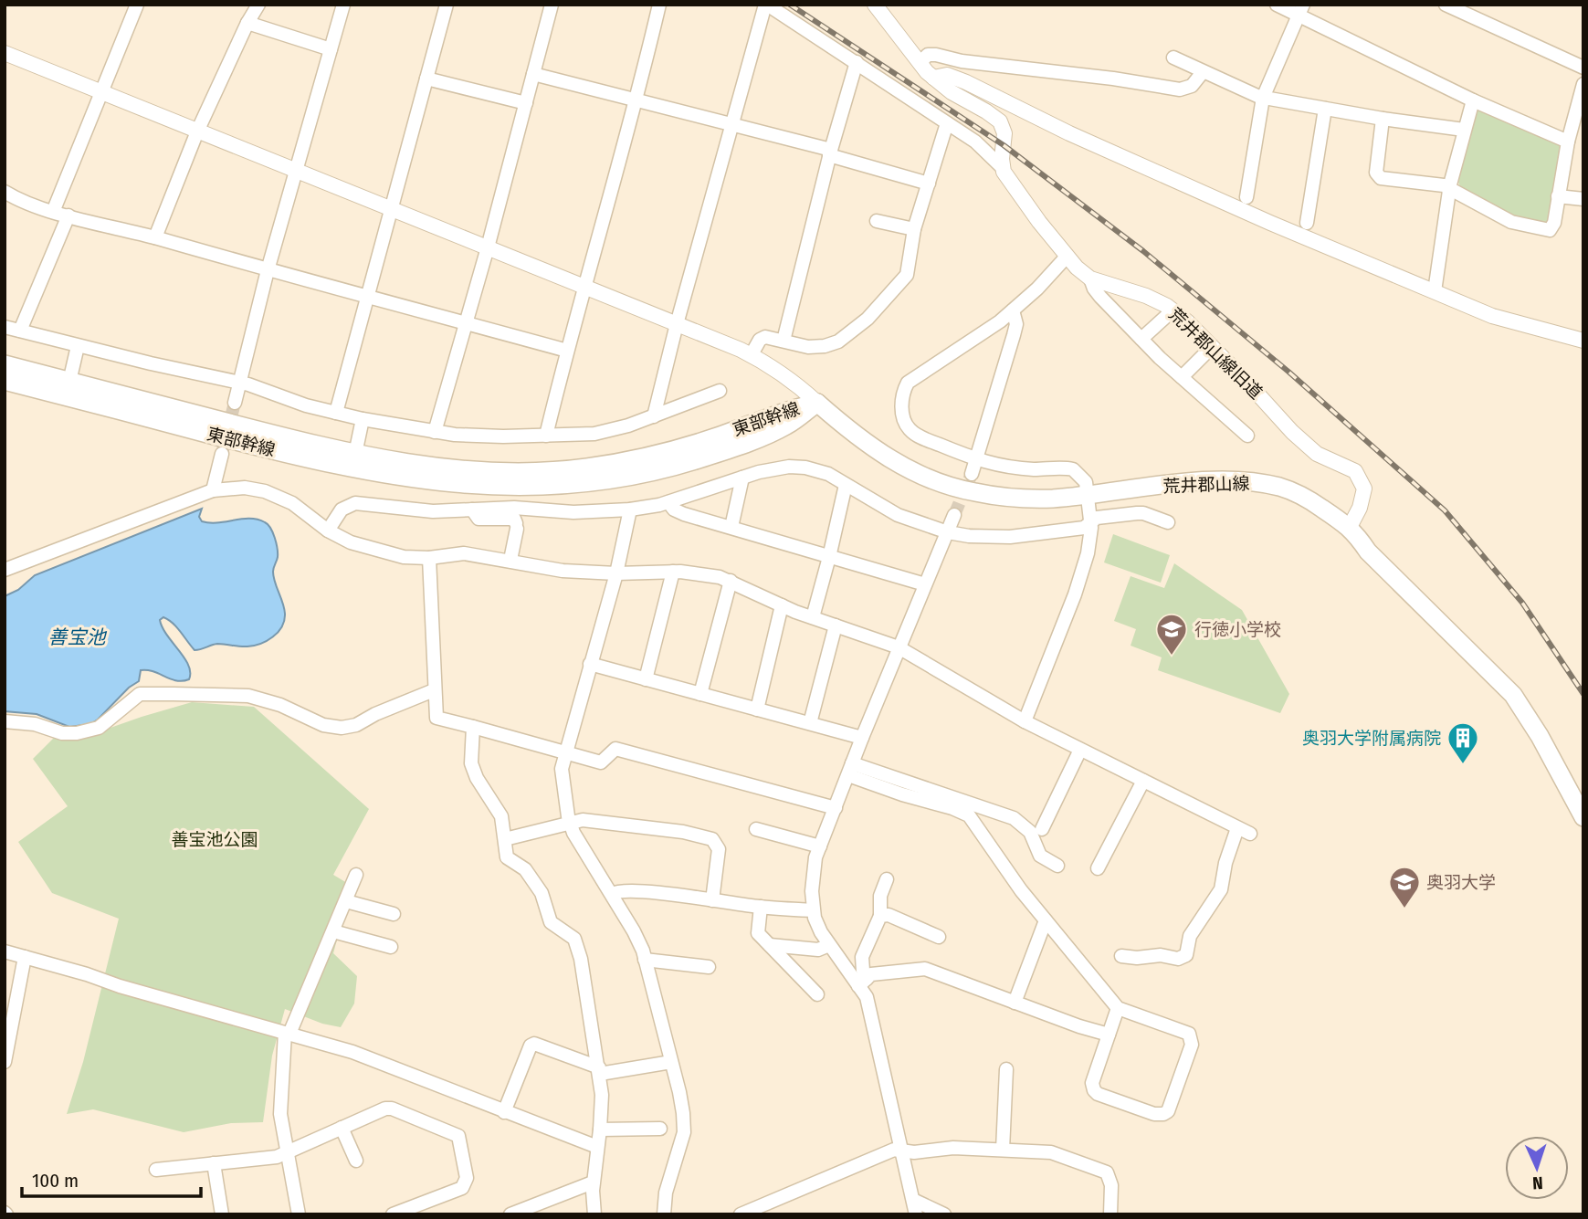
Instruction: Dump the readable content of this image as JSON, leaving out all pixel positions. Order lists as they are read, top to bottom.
{
  "streets": {
    "main road": ["東部幹線", "荒井郡山線"],
    "street": ["荒井郡山線旧道"]
  },
  "crossings": [
    ["荒井郡山線旧道", "荒井郡山線"],
    ["東部幹線", "荒井郡山線"]
  ],
  "water": ["善宝池"],
  "parks": ["善宝池公園"],
  "places": {
    "school or university": ["行徳小学校", "奥羽大学"],
    "building": ["奥羽大学附属病院"]
  },
  "scale_bar": "100 m",
  "north": "bottom"
}
